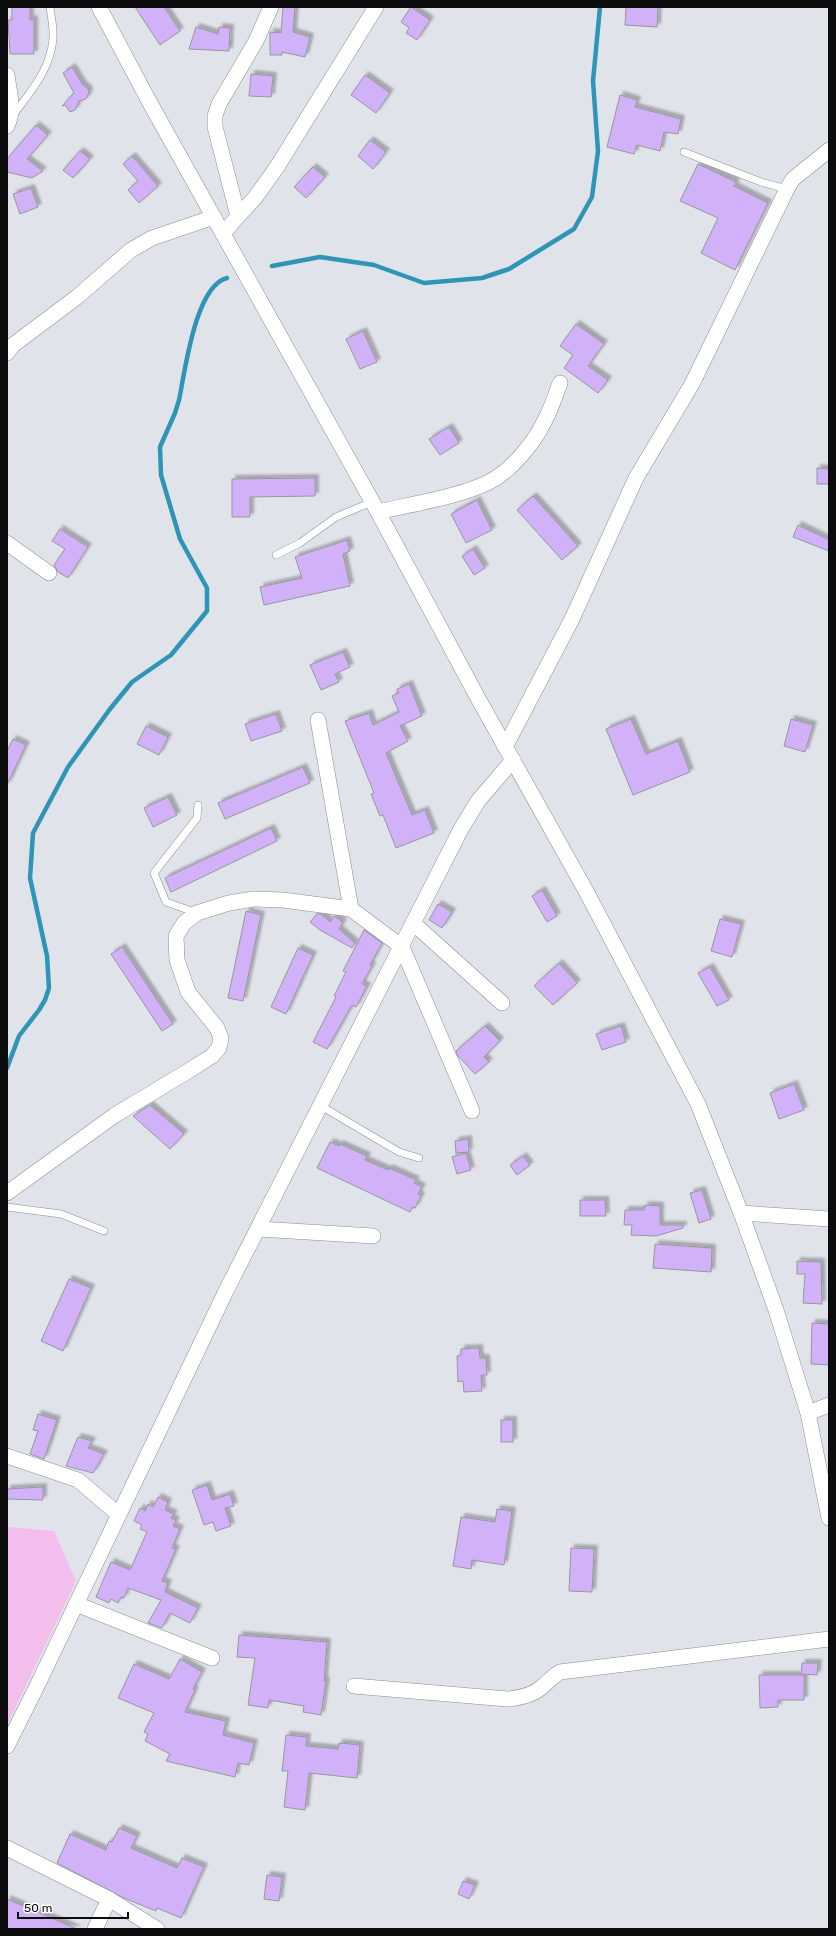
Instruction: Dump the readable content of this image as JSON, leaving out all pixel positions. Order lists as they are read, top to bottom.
{
  "scale_bar": "50 m"
}
